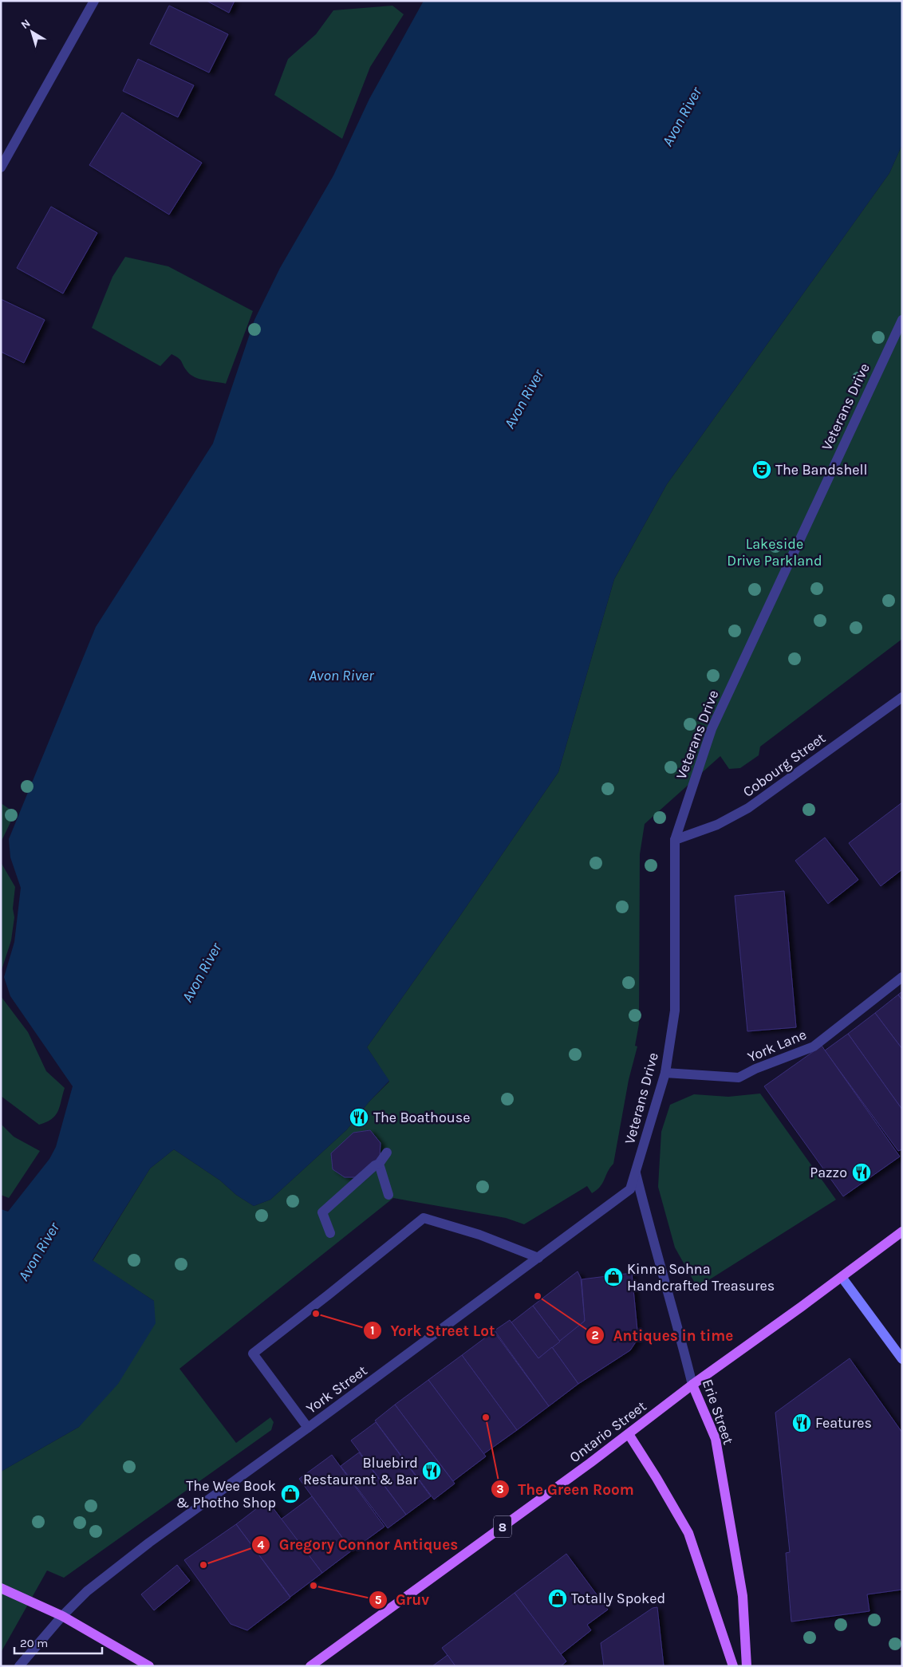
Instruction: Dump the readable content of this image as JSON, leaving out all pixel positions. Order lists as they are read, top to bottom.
{
  "streets": {
    "main road": ["Erie Street", "Ontario Street", "8"],
    "street": [
      "Veterans Drive",
      "Cobourg Street",
      "York Lane",
      "York Street"
    ]
  },
  "crossings": [
    ["Veterans Drive", "Cobourg Street"],
    ["Veterans Drive", "York Lane"],
    ["Veterans Drive", "York Street"],
    ["Veterans Drive", "Erie Street"],
    ["Erie Street", "Ontario Street"]
  ],
  "water": ["Avon River"],
  "parks": ["Lakeside Drive Parkland"],
  "places": {
    "theatre": ["The Bandshell"],
    "restaurant": [
      "The Boathouse",
      "Pazzo",
      "Features",
      "Bluebird Restaurant & Bar"
    ],
    "shop": ["Kinna Sohna Handcrafted Treasures", "The Wee Book & Photho Shop", "Totally Spoked"],
    "other": [
      "Antiques in time",
      "York Street Lot",
      "The Green Room",
      "Gregory Connor Antiques",
      "Gruv"
    ]
  },
  "scale_bar": "20 m",
  "north": "top left"
}
